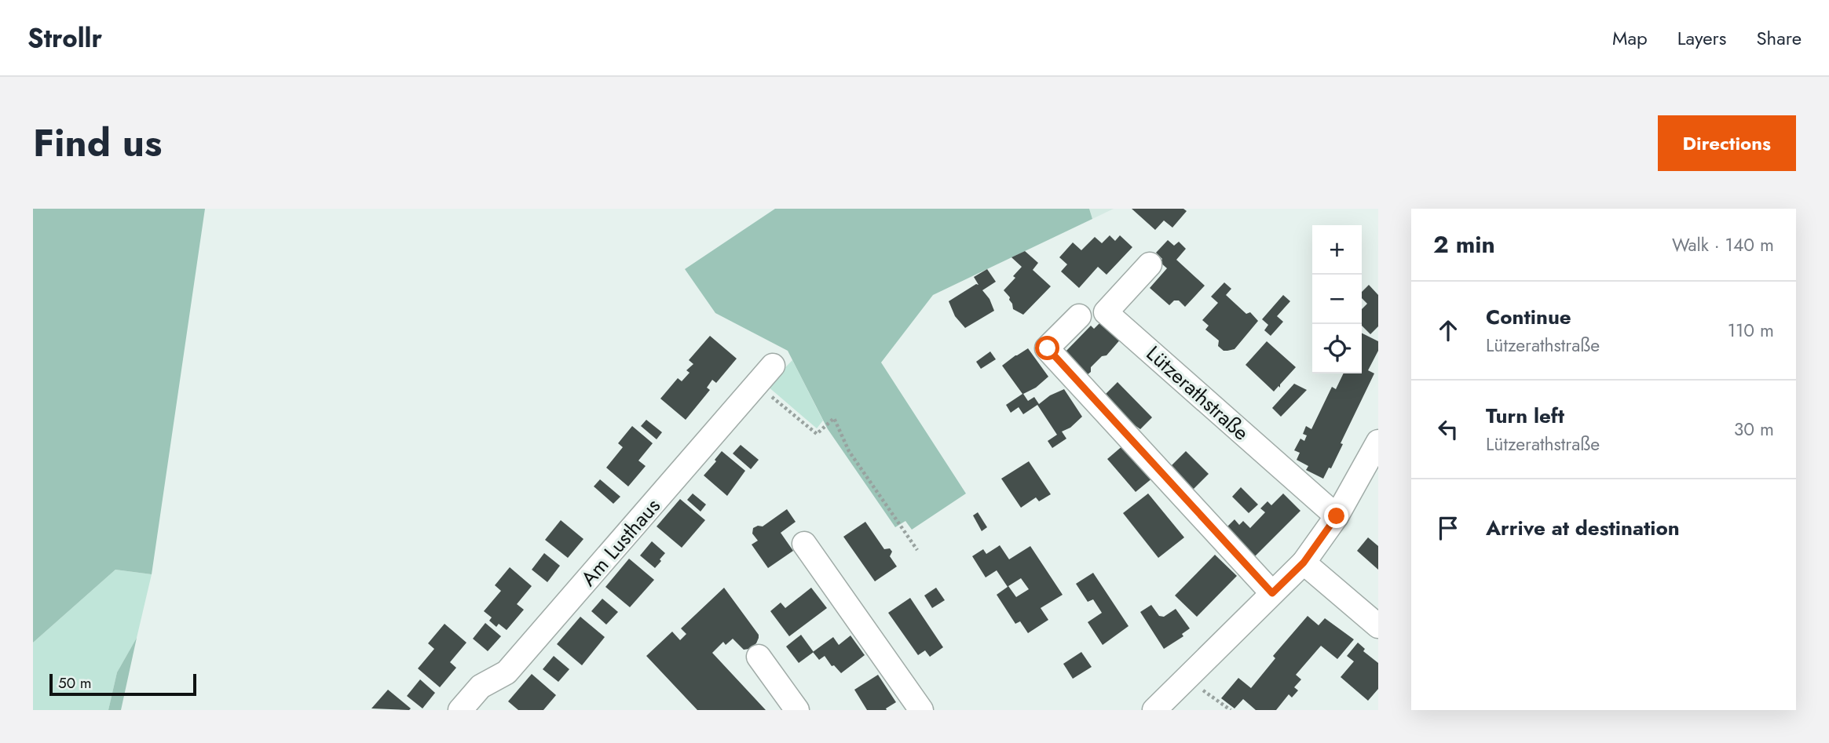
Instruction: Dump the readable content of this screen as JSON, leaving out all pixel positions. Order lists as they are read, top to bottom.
{
  "streets": {
    "street": ["Lützerathstraße", "Am Lusthaus"]
  },
  "scale_bar": "50 m",
  "page": {
    "header": "Strollr",
    "nav": ["Map", "Layers", "Share"],
    "title": "Find us",
    "buttons": "Directions",
    "heading": ["2 min", "Walk · 140 m"],
    "map_buttons": ["+", "−"],
    "list": [
      ["Continue", "Lützerathstraße", "110 m"],
      ["Turn left", "Lützerathstraße", "30 m"],
      "Arrive at destination"
    ],
    "scale": "50 m"
  }
}
